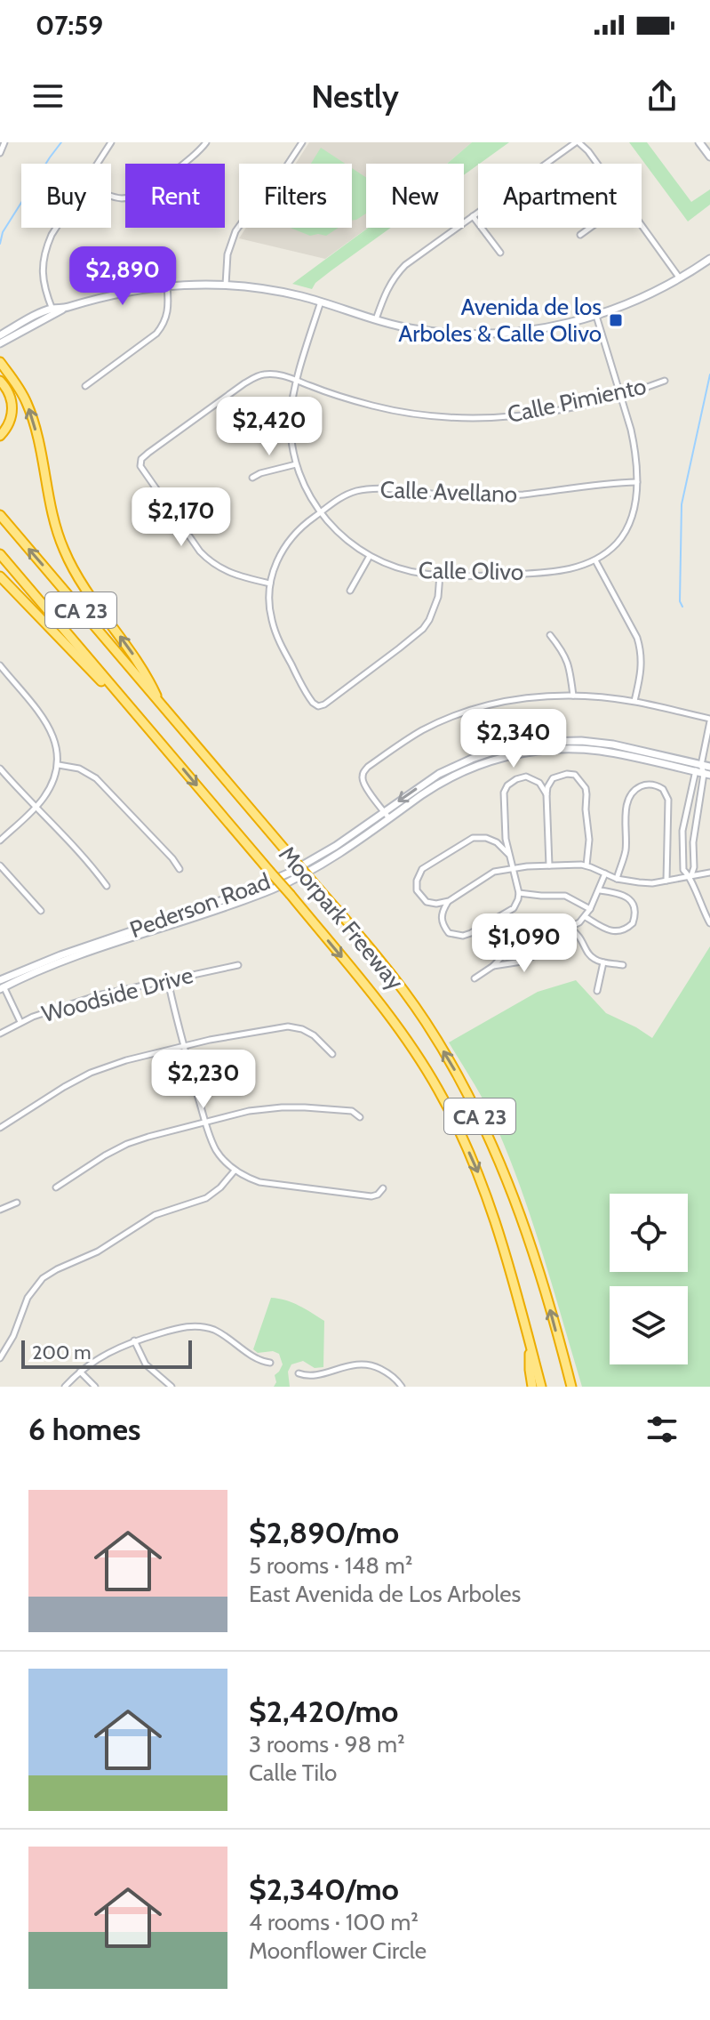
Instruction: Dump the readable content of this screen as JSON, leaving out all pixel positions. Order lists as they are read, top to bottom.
{
  "streets": {
    "highway": ["CA 23", "Moorpark Freeway"],
    "street": [
      "Calle Pimiento",
      "Calle Avellano",
      "Calle Olivo",
      "Pederson Road",
      "Woodside Drive"
    ]
  },
  "crossings": [
    ["Calle Pimiento", "Calle Avellano"],
    ["Calle Pimiento", "Calle Olivo"],
    ["Calle Avellano", "Calle Olivo"]
  ],
  "places": {
    "transit": ["Avenida de los Arboles & Calle Olivo"]
  },
  "scale_bar": "200 m",
  "page": {
    "status": "07:59",
    "header": "Nestly",
    "chip": [
      "Buy",
      "Rent",
      "Filters",
      "New",
      "Apartment"
    ],
    "price": [
      "$2,890",
      "$2,420",
      "$2,170",
      "$2,340",
      "$1,090",
      "$2,230"
    ],
    "scale": "200 m",
    "heading": "6 homes",
    "list": [
      {
        "name": "$2,890/mo",
        "note": "5 rooms · 148 m² · East Avenida de Los Arboles"
      },
      {
        "name": "$2,420/mo",
        "note": "3 rooms · 98 m² · Calle Tilo"
      },
      {
        "name": "$2,340/mo",
        "note": "4 rooms · 100 m² · Moonflower Circle"
      }
    ]
  }
}
